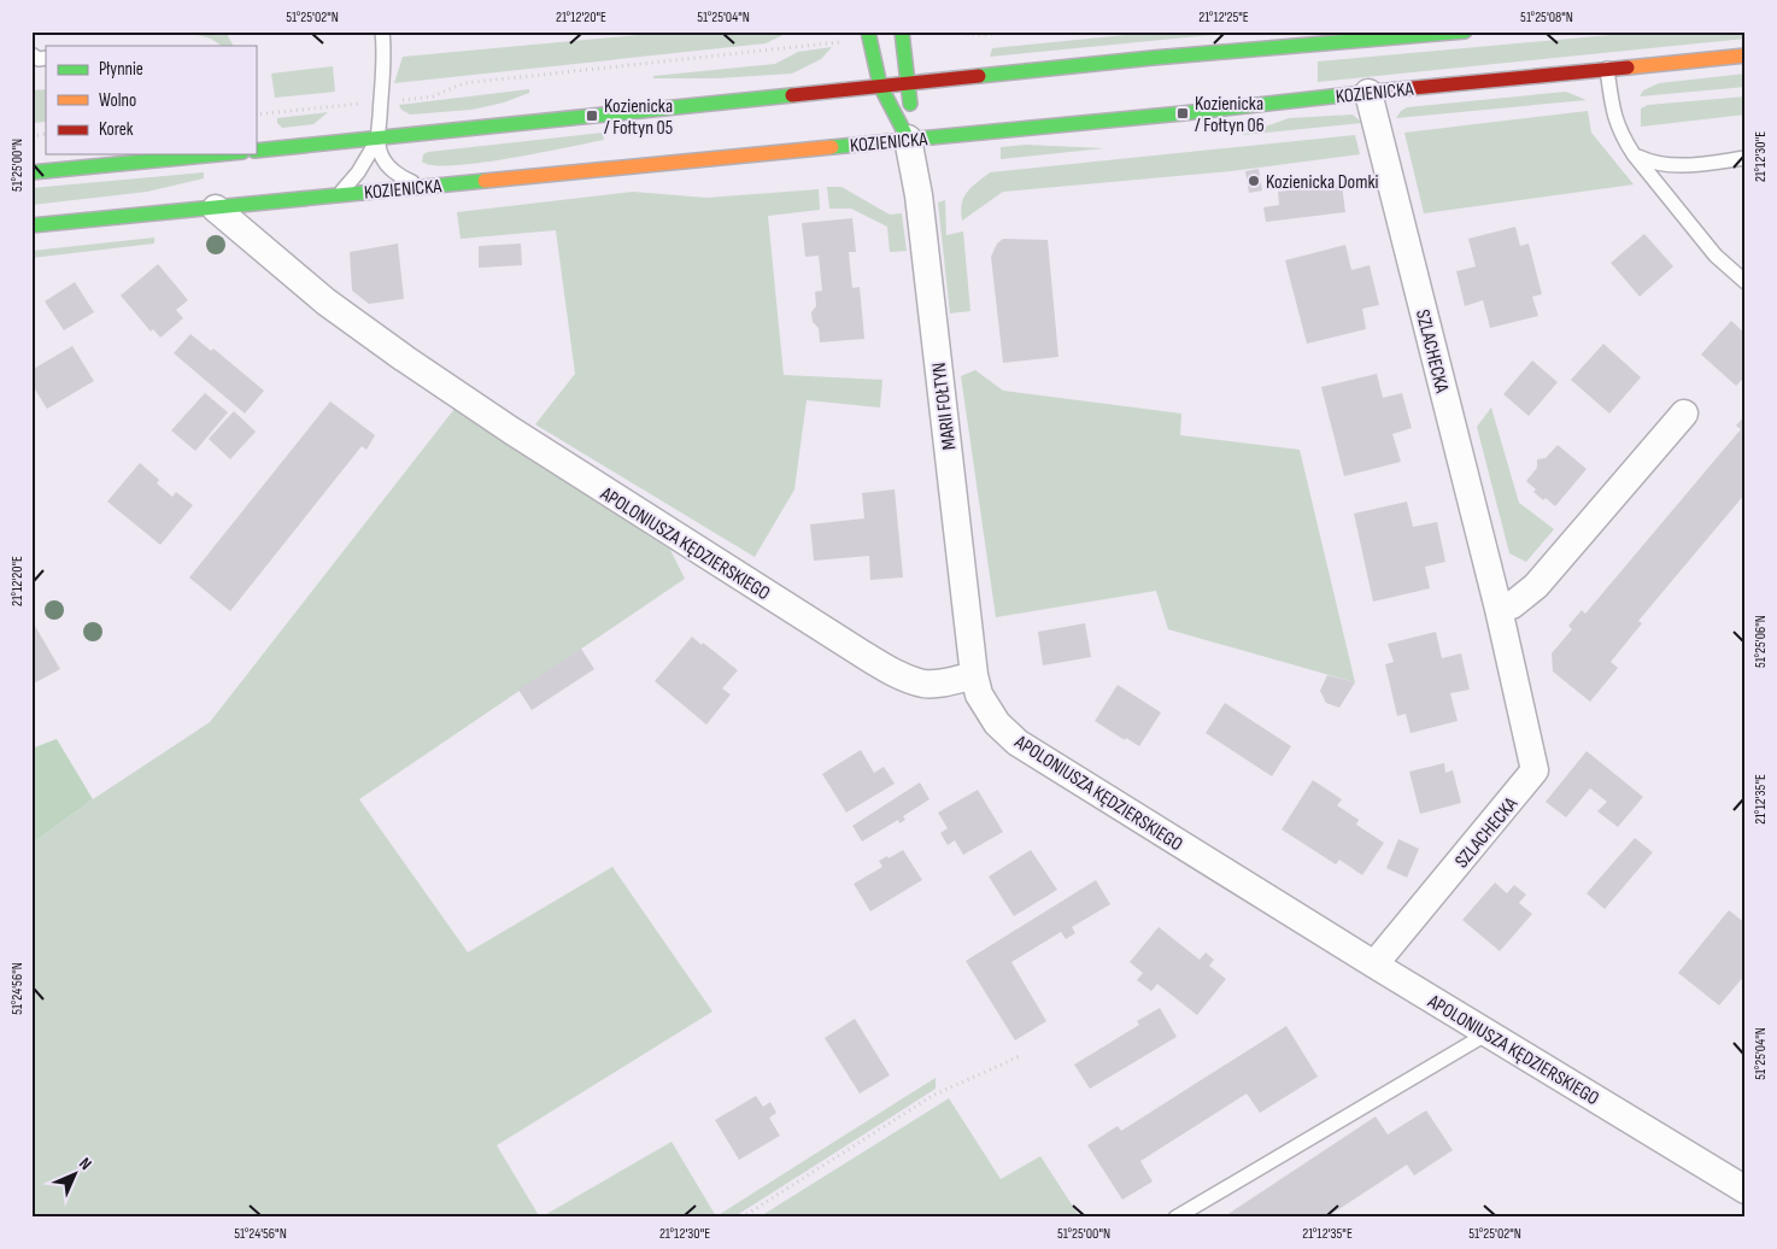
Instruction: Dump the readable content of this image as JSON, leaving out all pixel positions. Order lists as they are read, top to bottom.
{
  "streets": {
    "main road": ["KOZIENICKA", "MARII FOŁTYN"],
    "street": ["SZLACHECKA", "APOLONIUSZA KĘDZIERSKIEGO"]
  },
  "crossings": [
    ["KOZIENICKA", "SZLACHECKA"],
    ["KOZIENICKA", "MARII FOŁTYN"],
    ["KOZIENICKA", "APOLONIUSZA KĘDZIERSKIEGO"],
    ["SZLACHECKA", "APOLONIUSZA KĘDZIERSKIEGO"],
    ["MARII FOŁTYN", "APOLONIUSZA KĘDZIERSKIEGO"]
  ],
  "places": {
    "transit": ["Kozienicka / Fołtyn 06", "Kozienicka / Fołtyn 05"],
    "other": ["Kozienicka Domki"]
  },
  "legend": ["Płynnie", "Wolno", "Korek"],
  "north": "top right",
  "coordinates": [
    "51°25'02\"N",
    "21°12'20\"E",
    "51°25'04\"N",
    "21°12'25\"E",
    "51°25'08\"N",
    "21°12'30\"E",
    "51°25'00\"N",
    "51°25'06\"N",
    "21°12'35\"E",
    "51°24'56\"N"
  ]
}
